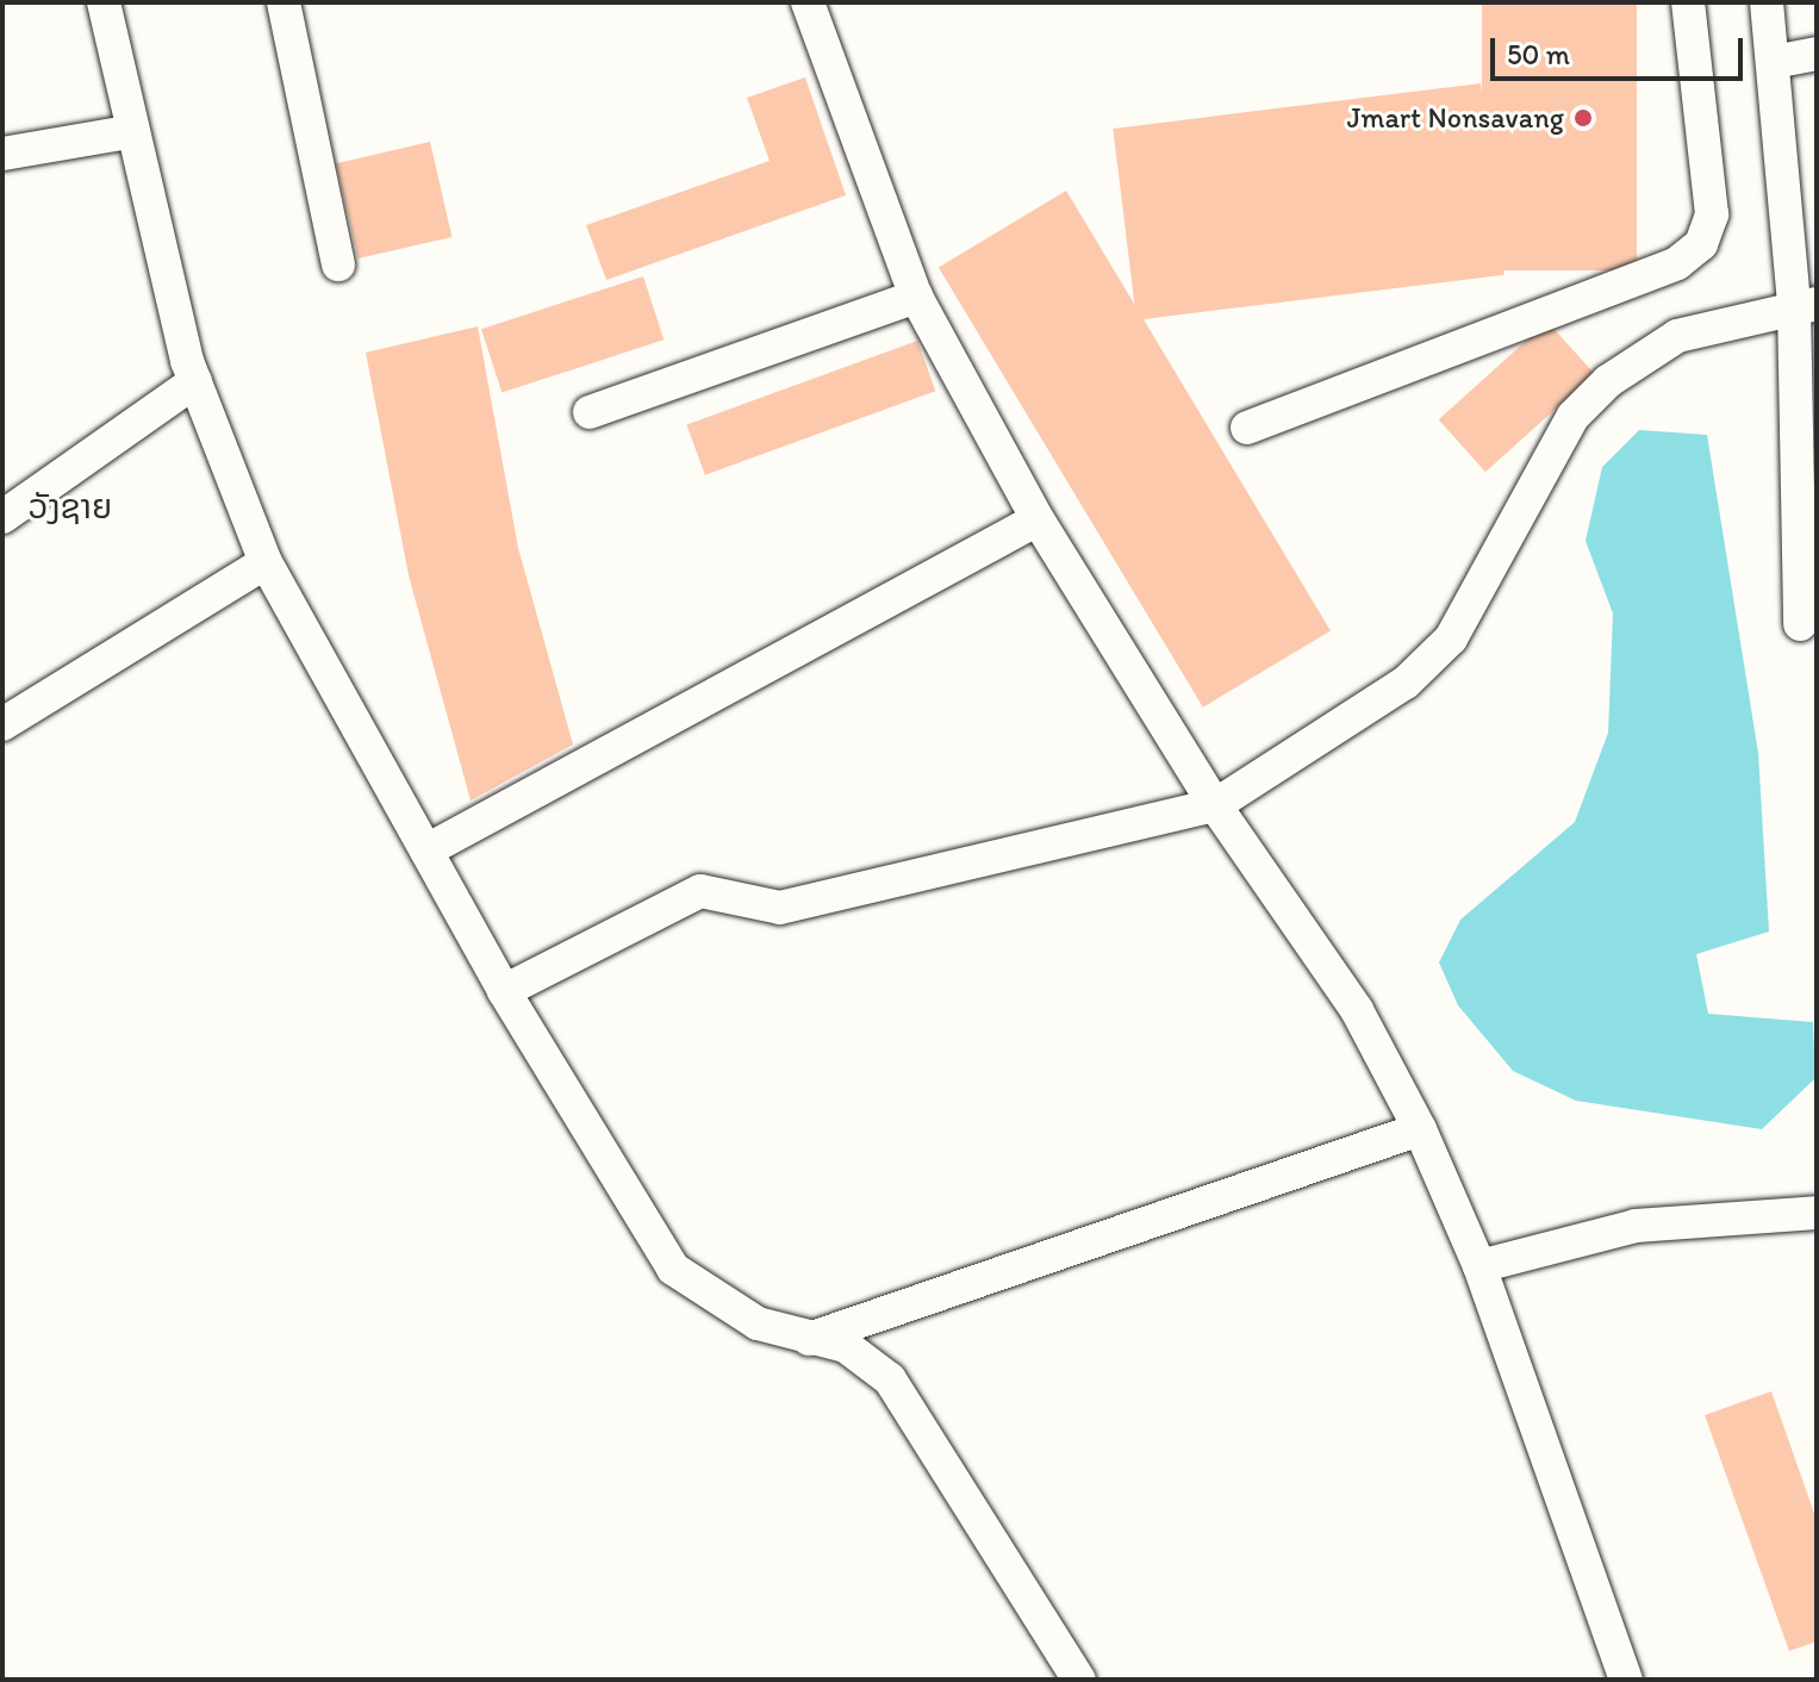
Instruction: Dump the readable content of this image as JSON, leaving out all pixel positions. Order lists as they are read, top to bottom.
{
  "districts": ["ວັງຊາຍ"],
  "places": ["Jmart Nonsavang"],
  "scale_bar": "50 m"
}
